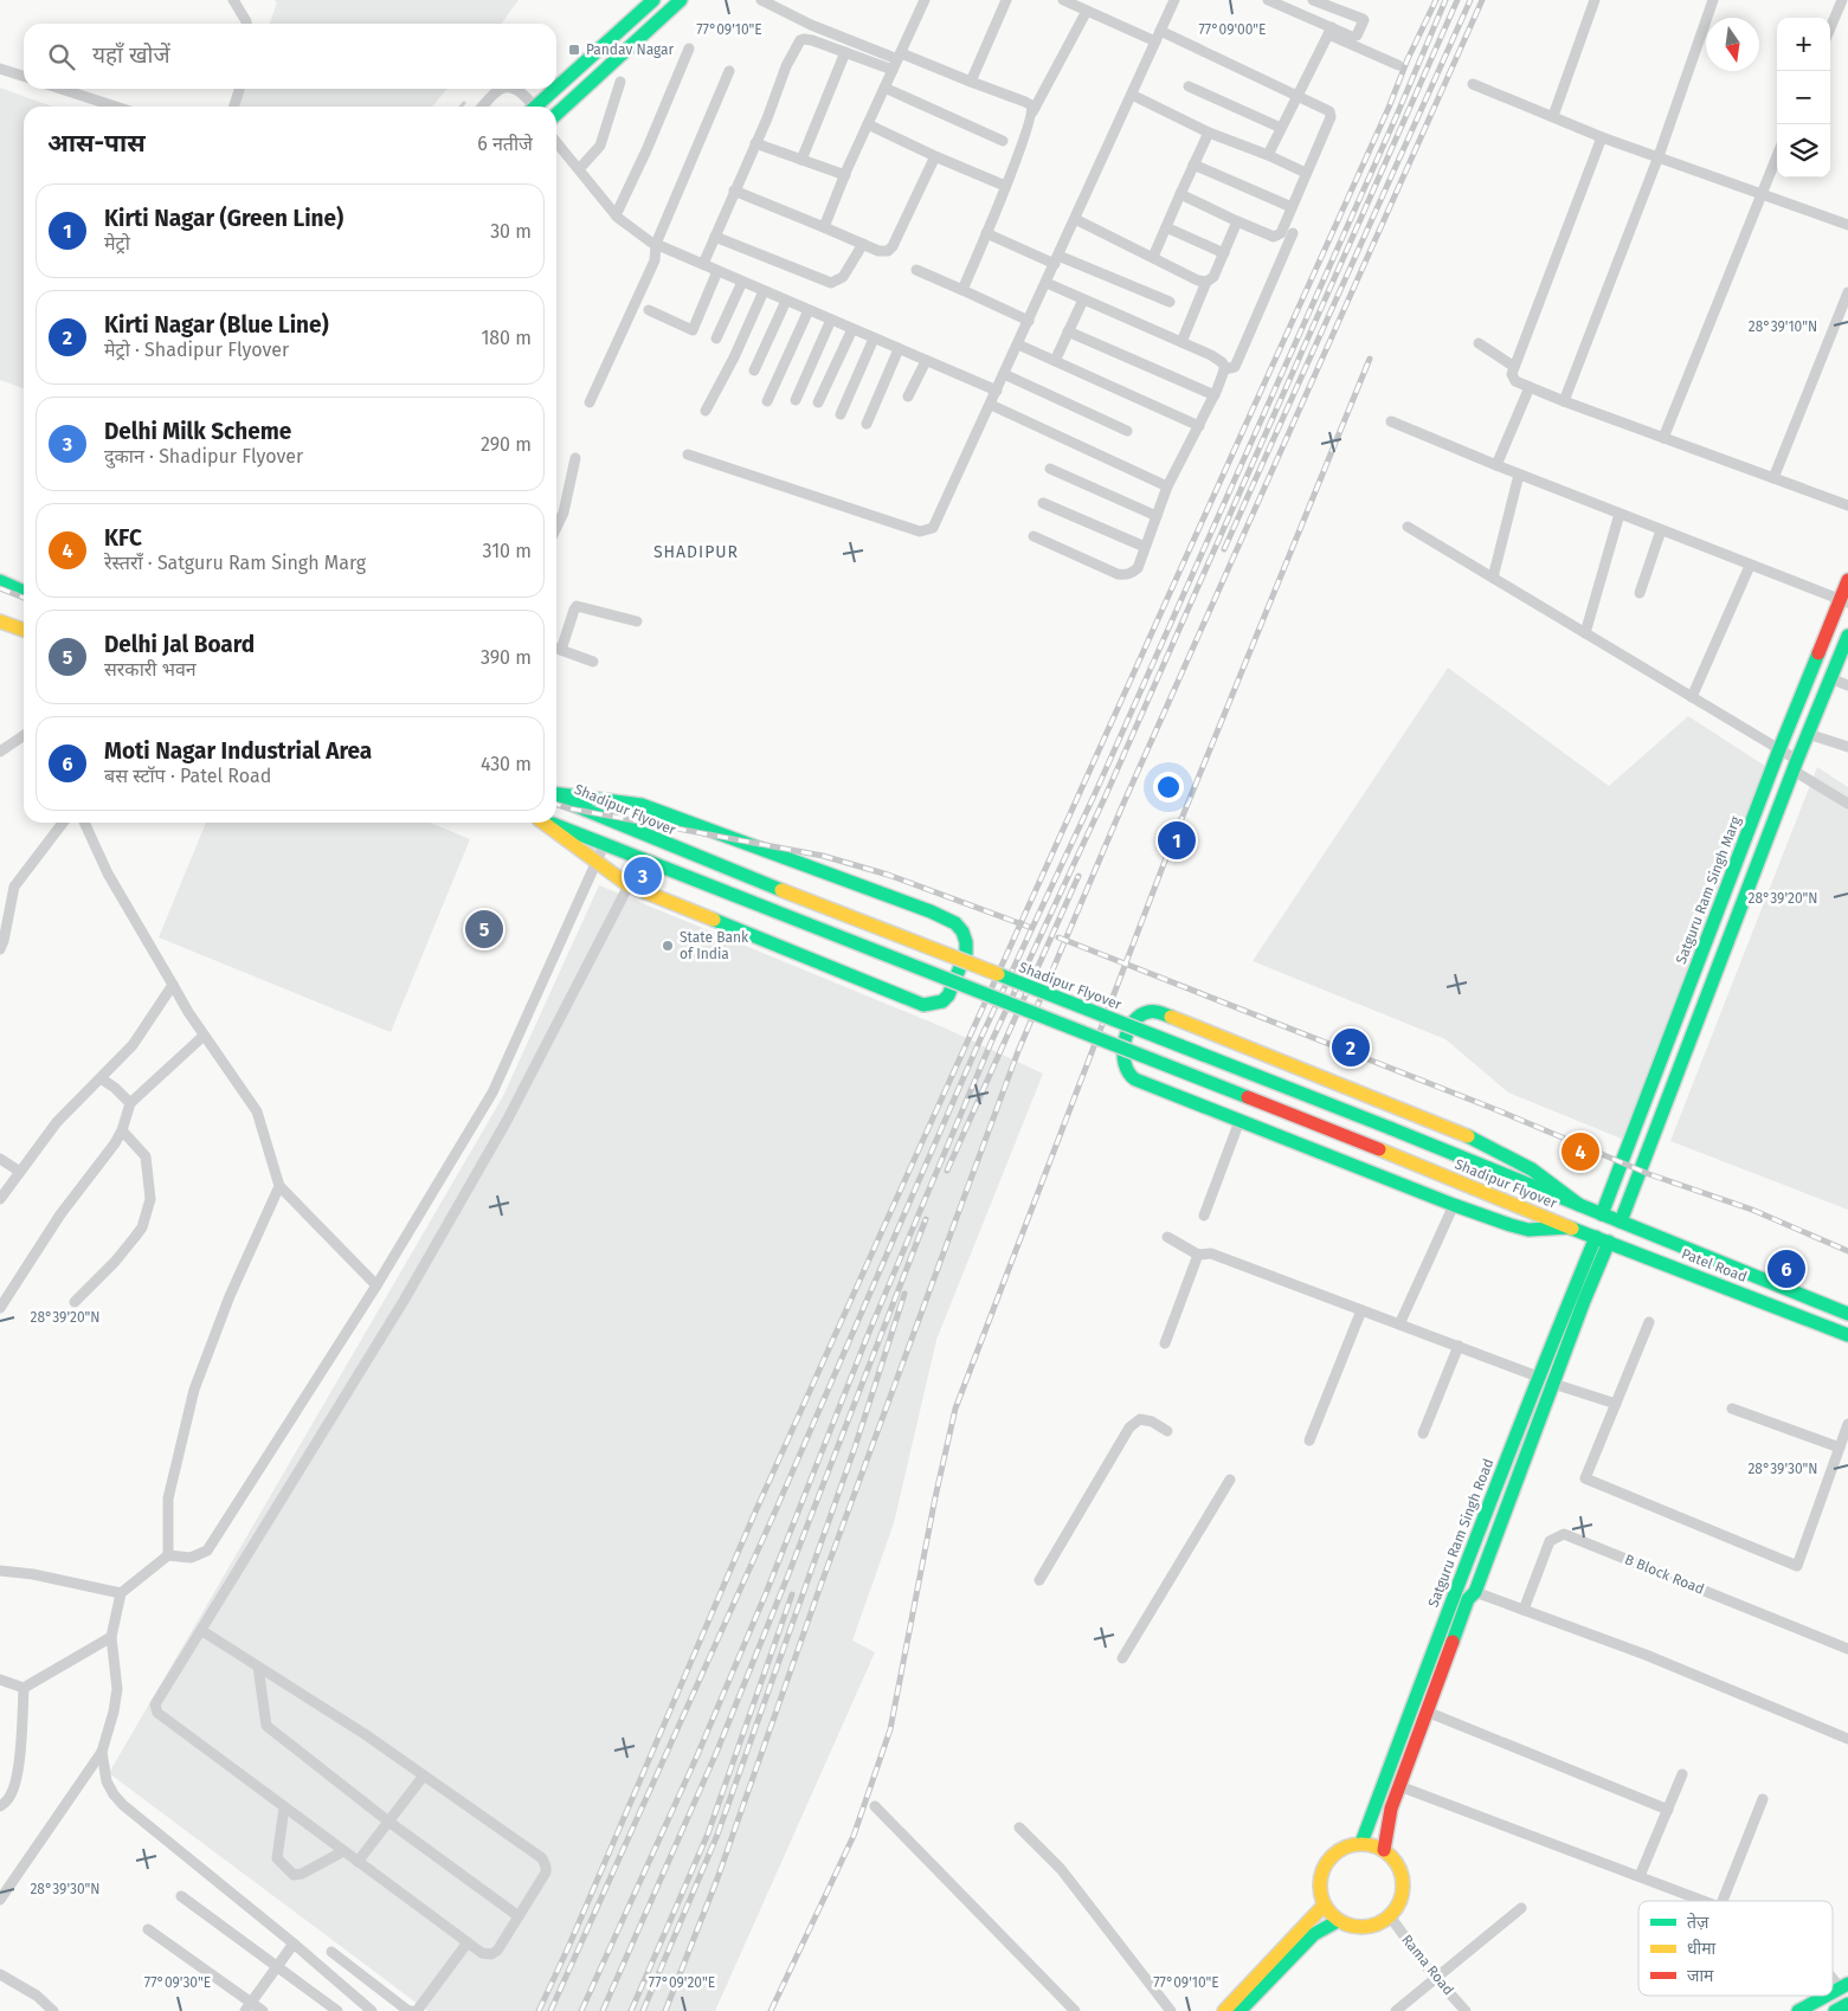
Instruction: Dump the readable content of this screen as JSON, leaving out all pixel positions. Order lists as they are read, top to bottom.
{
  "streets": {
    "main road": [
      "Shadipur Flyover",
      "Satguru Ram Singh Marg",
      "Patel Road",
      "Satguru Ram Singh Road"
    ],
    "street": ["B Block Road", "Rama Road"]
  },
  "crossings": [
    ["Shadipur Flyover", "Patel Road"],
    ["Satguru Ram Singh Marg", "Patel Road"],
    ["Patel Road", "Satguru Ram Singh Road"],
    ["Satguru Ram Singh Road", "Rama Road"]
  ],
  "districts": ["SHADIPUR"],
  "places": {
    "transit": ["Pandav Nagar"],
    "other": ["State Bank of India"]
  },
  "legend": ["तेज़", "धीमा", "जाम"],
  "north": "bottom",
  "page": {
    "map_buttons": ["+", "−"],
    "search": "यहाँ खोजें",
    "heading": ["आस-पास", "6 नतीजे"],
    "list": [
      {
        "mark": "1",
        "name": "Kirti Nagar (Green Line)",
        "note": "मेट्रो",
        "value": "30 m"
      },
      {
        "mark": "2",
        "name": "Kirti Nagar (Blue Line)",
        "note": "मेट्रो · Shadipur Flyover",
        "value": "180 m"
      },
      {
        "mark": "3",
        "name": "Delhi Milk Scheme",
        "note": "दुकान · Shadipur Flyover",
        "value": "290 m"
      },
      {
        "mark": "4",
        "name": "KFC",
        "note": "रेस्तराँ · Satguru Ram Singh Marg",
        "value": "310 m"
      },
      {
        "mark": "5",
        "name": "Delhi Jal Board",
        "note": "सरकारी भवन",
        "value": "390 m"
      },
      {
        "mark": "6",
        "name": "Moti Nagar Industrial Area",
        "note": "बस स्टॉप · Patel Road",
        "value": "430 m"
      }
    ],
    "pins": [
      "1",
      "3",
      "5",
      "2",
      "4",
      "6"
    ]
  },
  "coordinates": [
    "77°09'10\"E",
    "77°09'00\"E",
    "28°39'10\"N",
    "28°39'20\"N",
    "28°39'30\"N",
    "77°09'30\"E",
    "77°09'20\"E"
  ]
}
